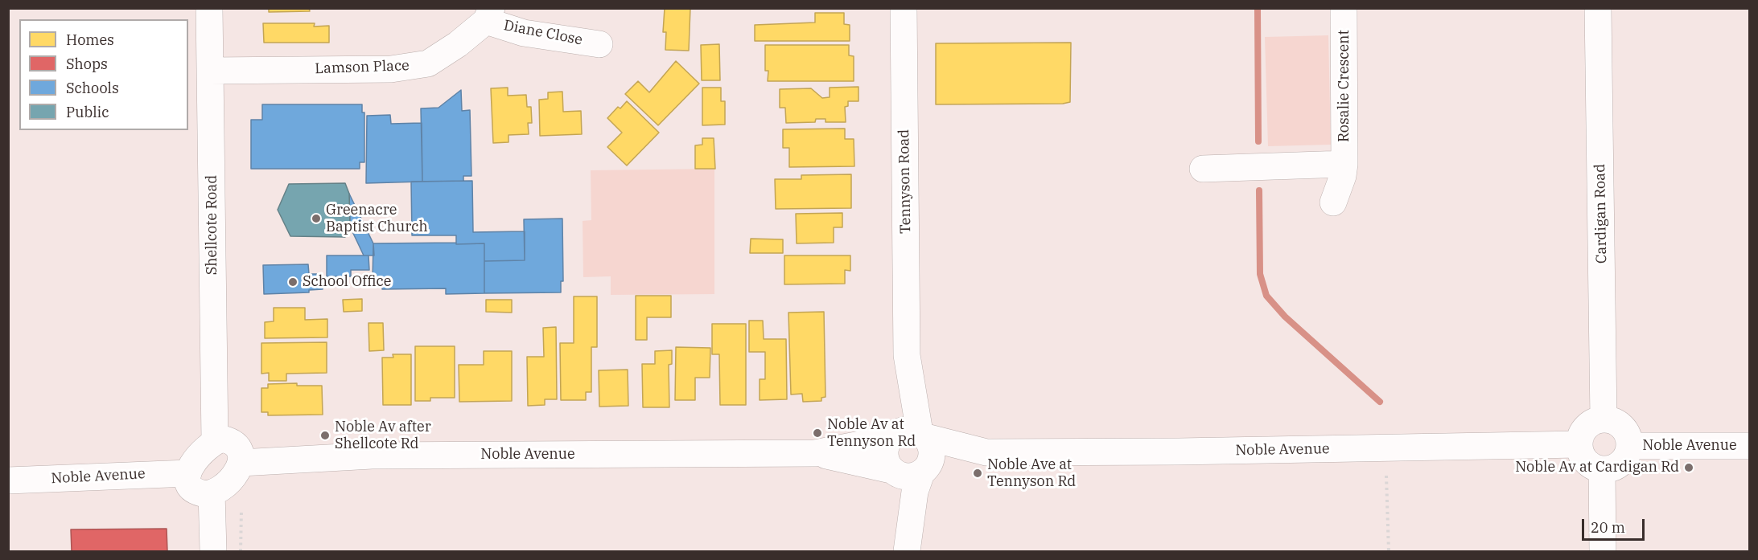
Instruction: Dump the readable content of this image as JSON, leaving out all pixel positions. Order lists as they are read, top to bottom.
{
  "streets": {
    "street": [
      "Diane Close",
      "Lamson Place",
      "Rosalie Crescent",
      "Tennyson Road",
      "Cardigan Road",
      "Shellcote Road",
      "Noble Avenue"
    ]
  },
  "crossings": [
    ["Diane Close", "Lamson Place"],
    ["Lamson Place", "Shellcote Road"],
    ["Tennyson Road", "Noble Avenue"],
    ["Cardigan Road", "Noble Avenue"],
    ["Shellcote Road", "Noble Avenue"]
  ],
  "places": [
    "Greenacre Baptist Church",
    "School Office",
    "Noble Av at Tennyson Rd",
    "Noble Av after Shellcote Rd",
    "Noble Av at Cardigan Rd",
    "Noble Ave at Tennyson Rd"
  ],
  "legend": [
    "Homes",
    "Shops",
    "Schools",
    "Public"
  ],
  "scale_bar": "20 m"
}
